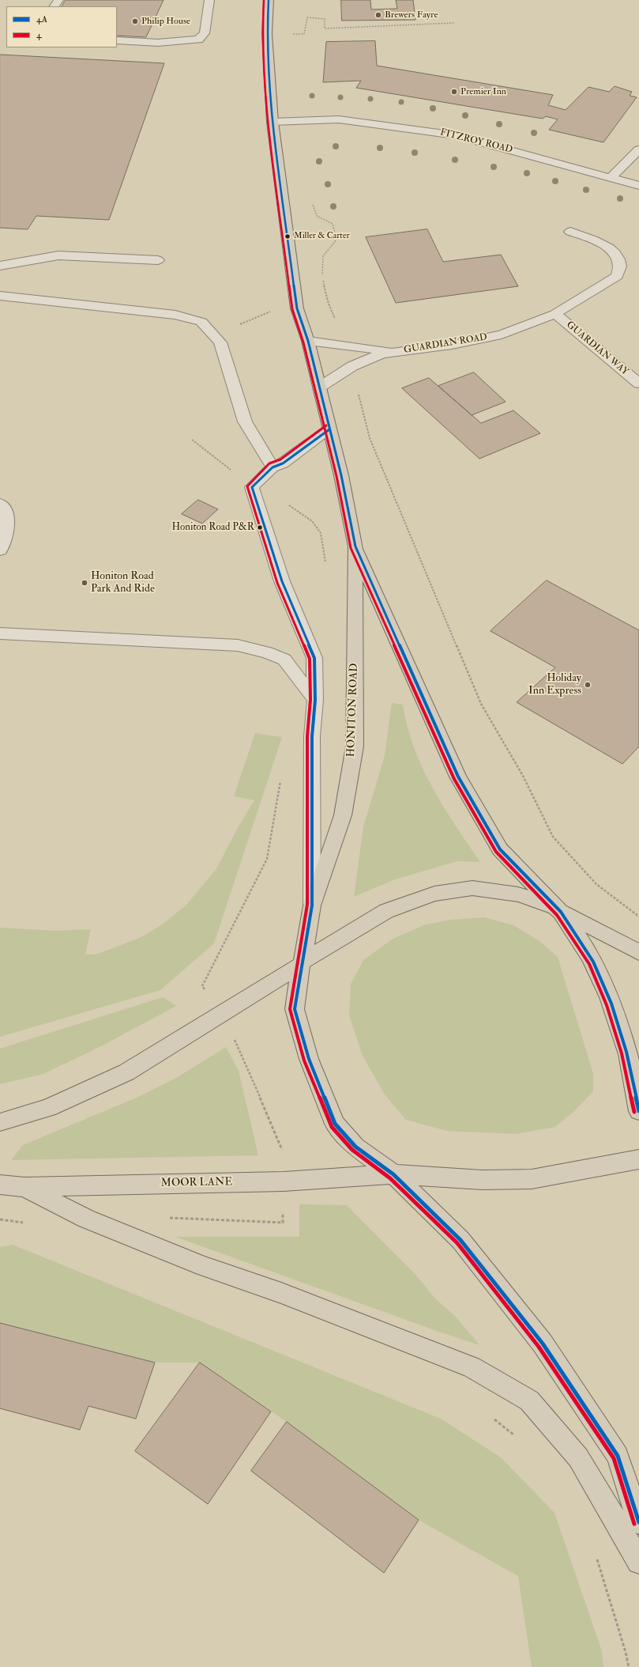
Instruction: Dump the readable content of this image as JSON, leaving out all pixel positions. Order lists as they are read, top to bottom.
{
  "streets": {
    "main road": ["HONITON ROAD", "MOOR LANE"],
    "street": ["FITZROY ROAD", "GUARDIAN ROAD", "GUARDIAN WAY"]
  },
  "crossings": [
    ["FITZROY ROAD", "HONITON ROAD"],
    ["GUARDIAN ROAD", "GUARDIAN WAY"],
    ["GUARDIAN ROAD", "HONITON ROAD"],
    ["HONITON ROAD", "MOOR LANE"]
  ],
  "places": [
    "Brewers Fayre",
    "Philip House",
    "Premier Inn",
    "Miller & Carter",
    "Honiton Road P&R",
    "Honiton Road Park And Ride",
    "Holiday Inn Express"
  ],
  "lines": ["transit line 4A", "transit line 4"],
  "legend": ["4A", "4"]
}
